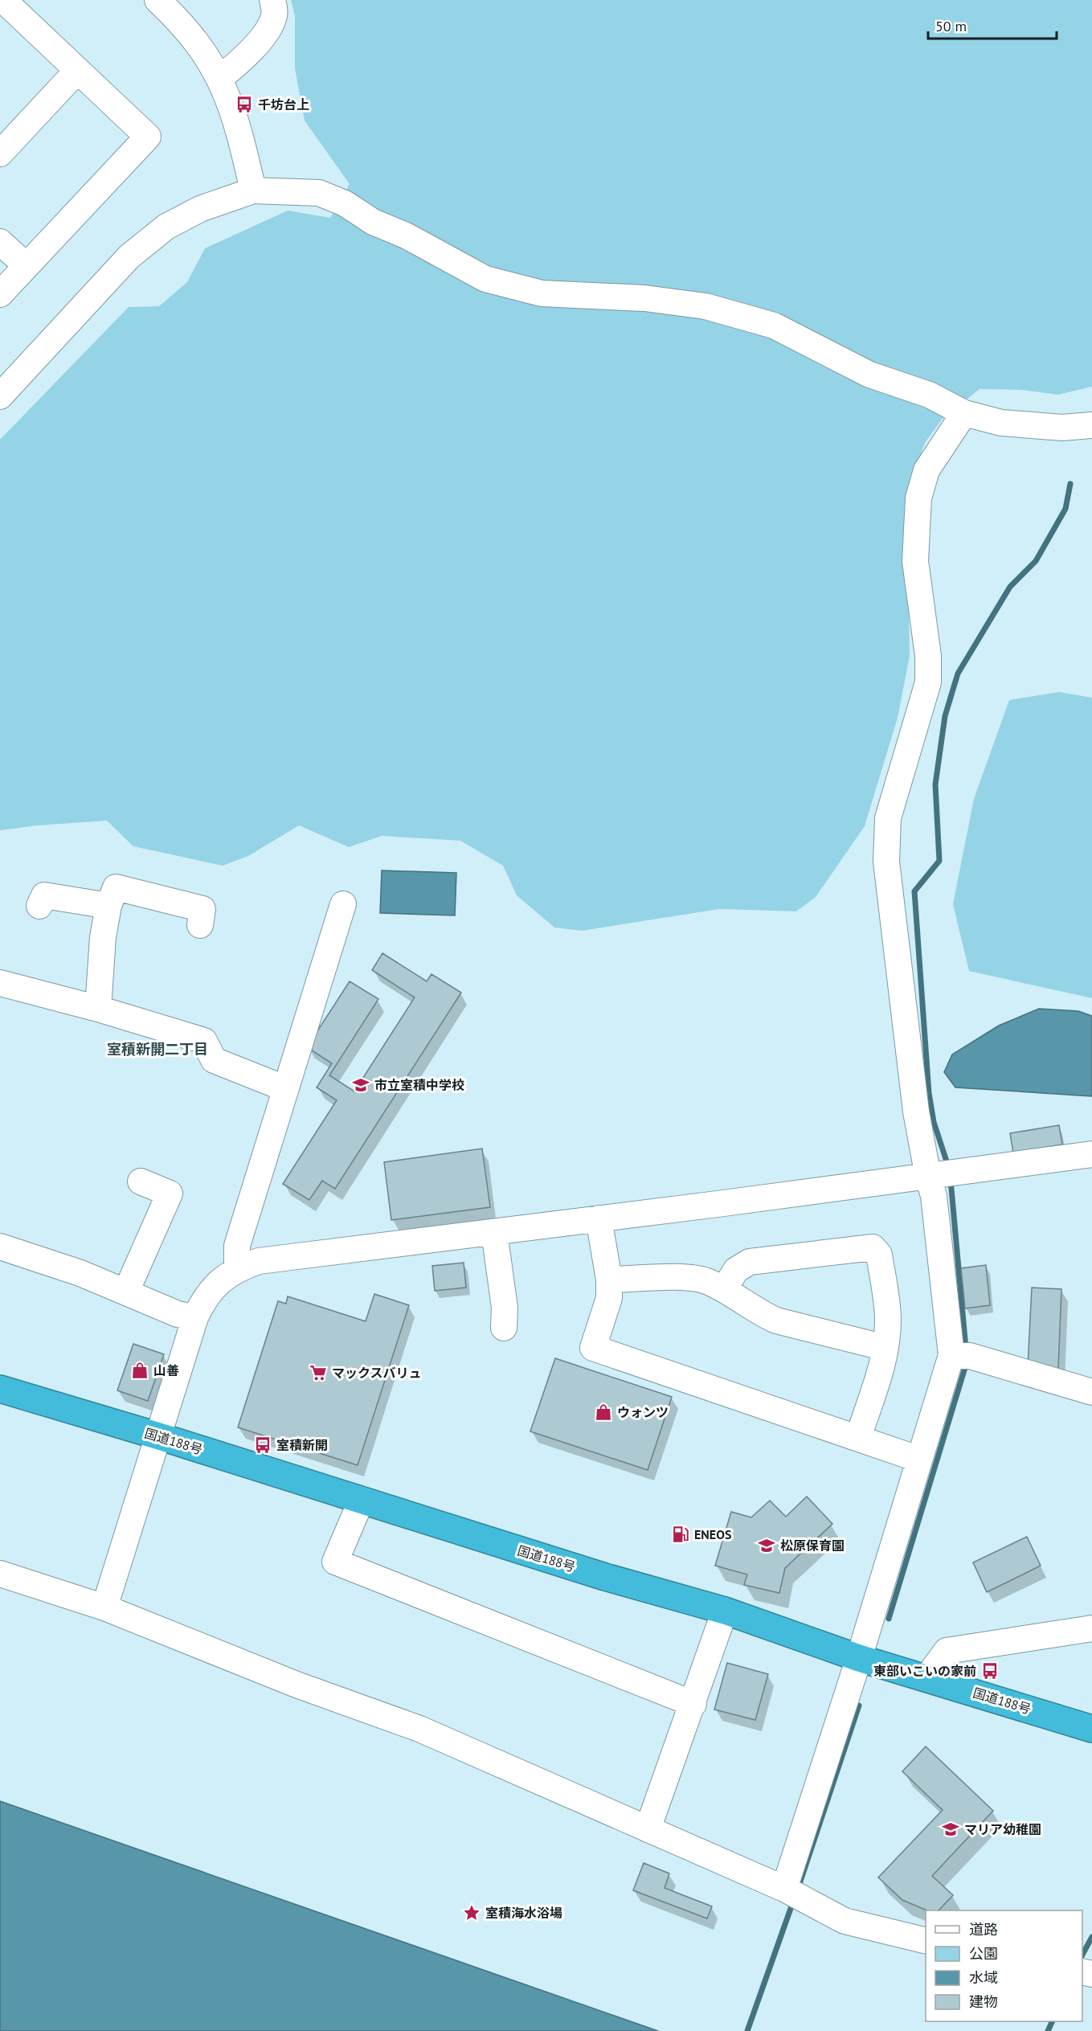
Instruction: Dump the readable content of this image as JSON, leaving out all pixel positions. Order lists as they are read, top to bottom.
{
  "streets": {
    "highway": ["国道188号"]
  },
  "districts": ["室積新開二丁目"],
  "places": {
    "bus stop": ["千坊台上", "室積新開", "東部いこいの家前"],
    "school or university": ["市立室積中学校", "松原保育園", "マリア幼稚園"],
    "shop": ["山善", "ウォンツ"],
    "supermarket": ["マックスバリュ"],
    "fuel station": ["ENEOS"],
    "place": ["室積海水浴場"]
  },
  "legend": [
    "道路",
    "公園",
    "水域",
    "建物"
  ],
  "scale_bar": "50 m"
}
